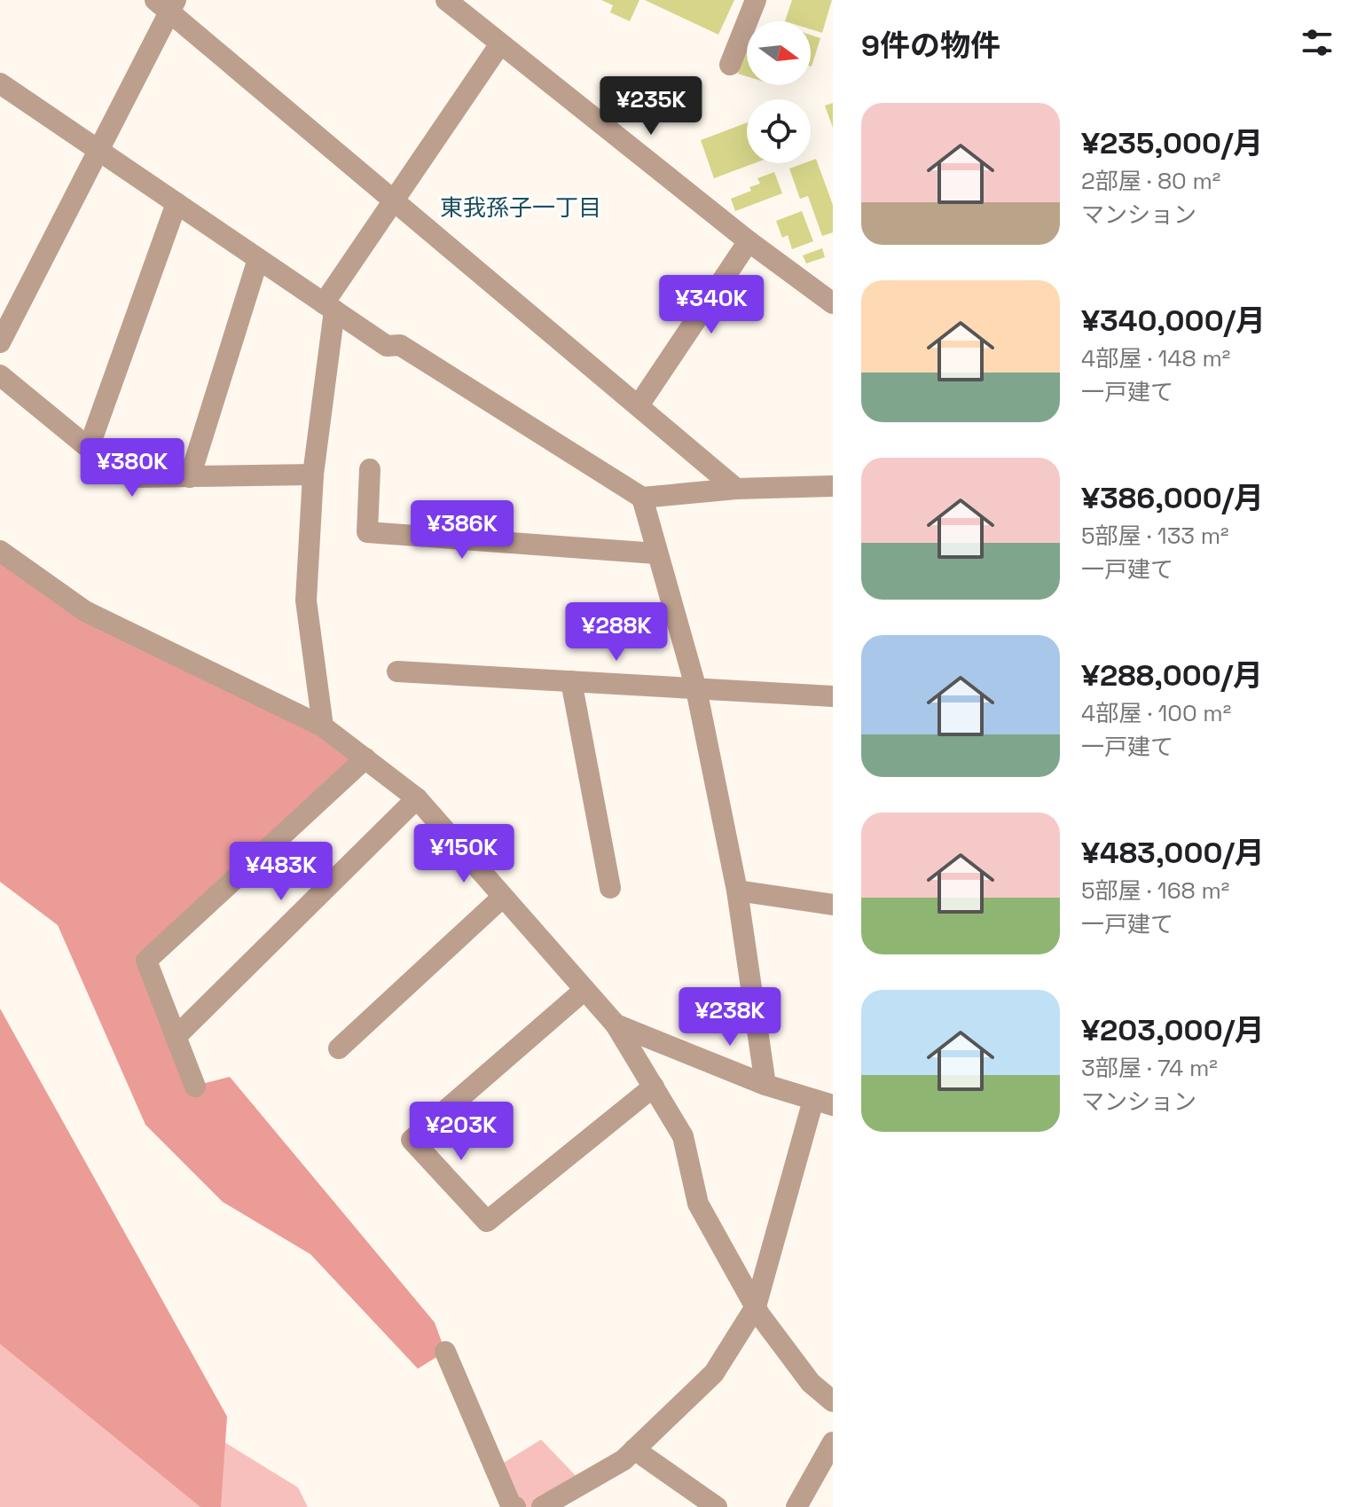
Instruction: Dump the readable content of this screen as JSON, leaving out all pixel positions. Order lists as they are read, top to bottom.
{
  "districts": ["東我孫子一丁目"],
  "north": "right",
  "page": {
    "heading": "9件の物件",
    "price": [
      "¥235K",
      "¥340K",
      "¥380K",
      "¥386K",
      "¥288K",
      "¥150K",
      "¥483K",
      "¥238K",
      "¥203K"
    ],
    "list": [
      {
        "name": "¥235,000/月",
        "note": "2部屋 · 80 m² · マンション"
      },
      {
        "name": "¥340,000/月",
        "note": "4部屋 · 148 m² · 一戸建て"
      },
      {
        "name": "¥386,000/月",
        "note": "5部屋 · 133 m² · 一戸建て"
      },
      {
        "name": "¥288,000/月",
        "note": "4部屋 · 100 m² · 一戸建て"
      },
      {
        "name": "¥483,000/月",
        "note": "5部屋 · 168 m² · 一戸建て"
      },
      {
        "name": "¥203,000/月",
        "note": "3部屋 · 74 m² · マンション"
      }
    ]
  }
}
